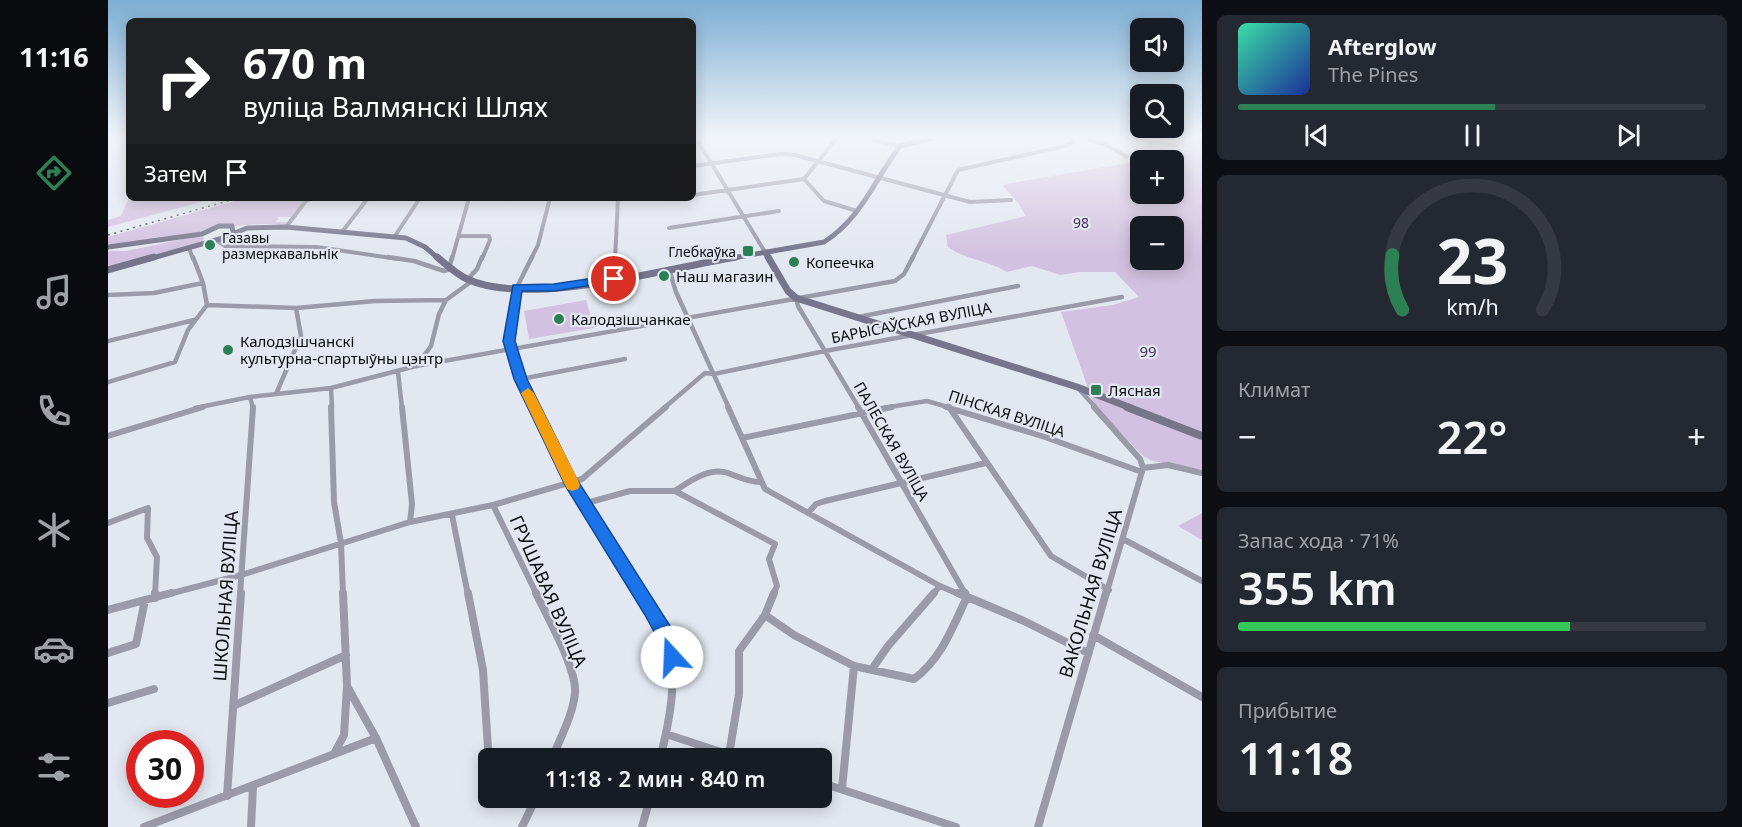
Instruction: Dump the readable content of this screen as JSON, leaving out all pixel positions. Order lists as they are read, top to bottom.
{
  "streets": {
    "street": [
      "БАРЫСАЎСКАЯ ВУЛІЦА",
      "ПІНСКАЯ ВУЛІЦА",
      "ПАЛЕСКАЯ ВУЛІЦА",
      "ГРУШАВАЯ ВУЛІЦА",
      "ВАКОЛЬНАЯ ВУЛІЦА",
      "ШКОЛЬНАЯ ВУЛІЦА"
    ]
  },
  "crossings": [
    ["БАРЫСАЎСКАЯ ВУЛІЦА", "ПАЛЕСКАЯ ВУЛІЦА"],
    ["ПІНСКАЯ ВУЛІЦА", "ПАЛЕСКАЯ ВУЛІЦА"],
    ["ПІНСКАЯ ВУЛІЦА", "ВАКОЛЬНАЯ ВУЛІЦА"]
  ],
  "parks": ["98", "99"],
  "places": {
    "other": [
      "Газавы размеркавальнік",
      "Копеечка",
      "Наш магазин",
      "Калодзішчанкае",
      "Калодзішчанскі культурна-спартыўны цэнтр"
    ],
    "transit": ["Глебкаўка", "Лясная"]
  },
  "page": {
    "tabs": "11:16",
    "map_buttons": ["+", "−"],
    "turn": ["670 m", "вуліца Валмянскі Шлях"],
    "song": ["Afterglow", "The Pines"],
    "then": "Затем",
    "tile": [
      "Климат",
      ["Запас хода · 71%", "355 km"],
      ["Прибытие", "11:18"]
    ],
    "heat": ["−", "22°", "+"],
    "limit": "30",
    "trip": "11:18 · 2 мин · 840 m",
    "gauge": ["23", "km/h"]
  }
}
